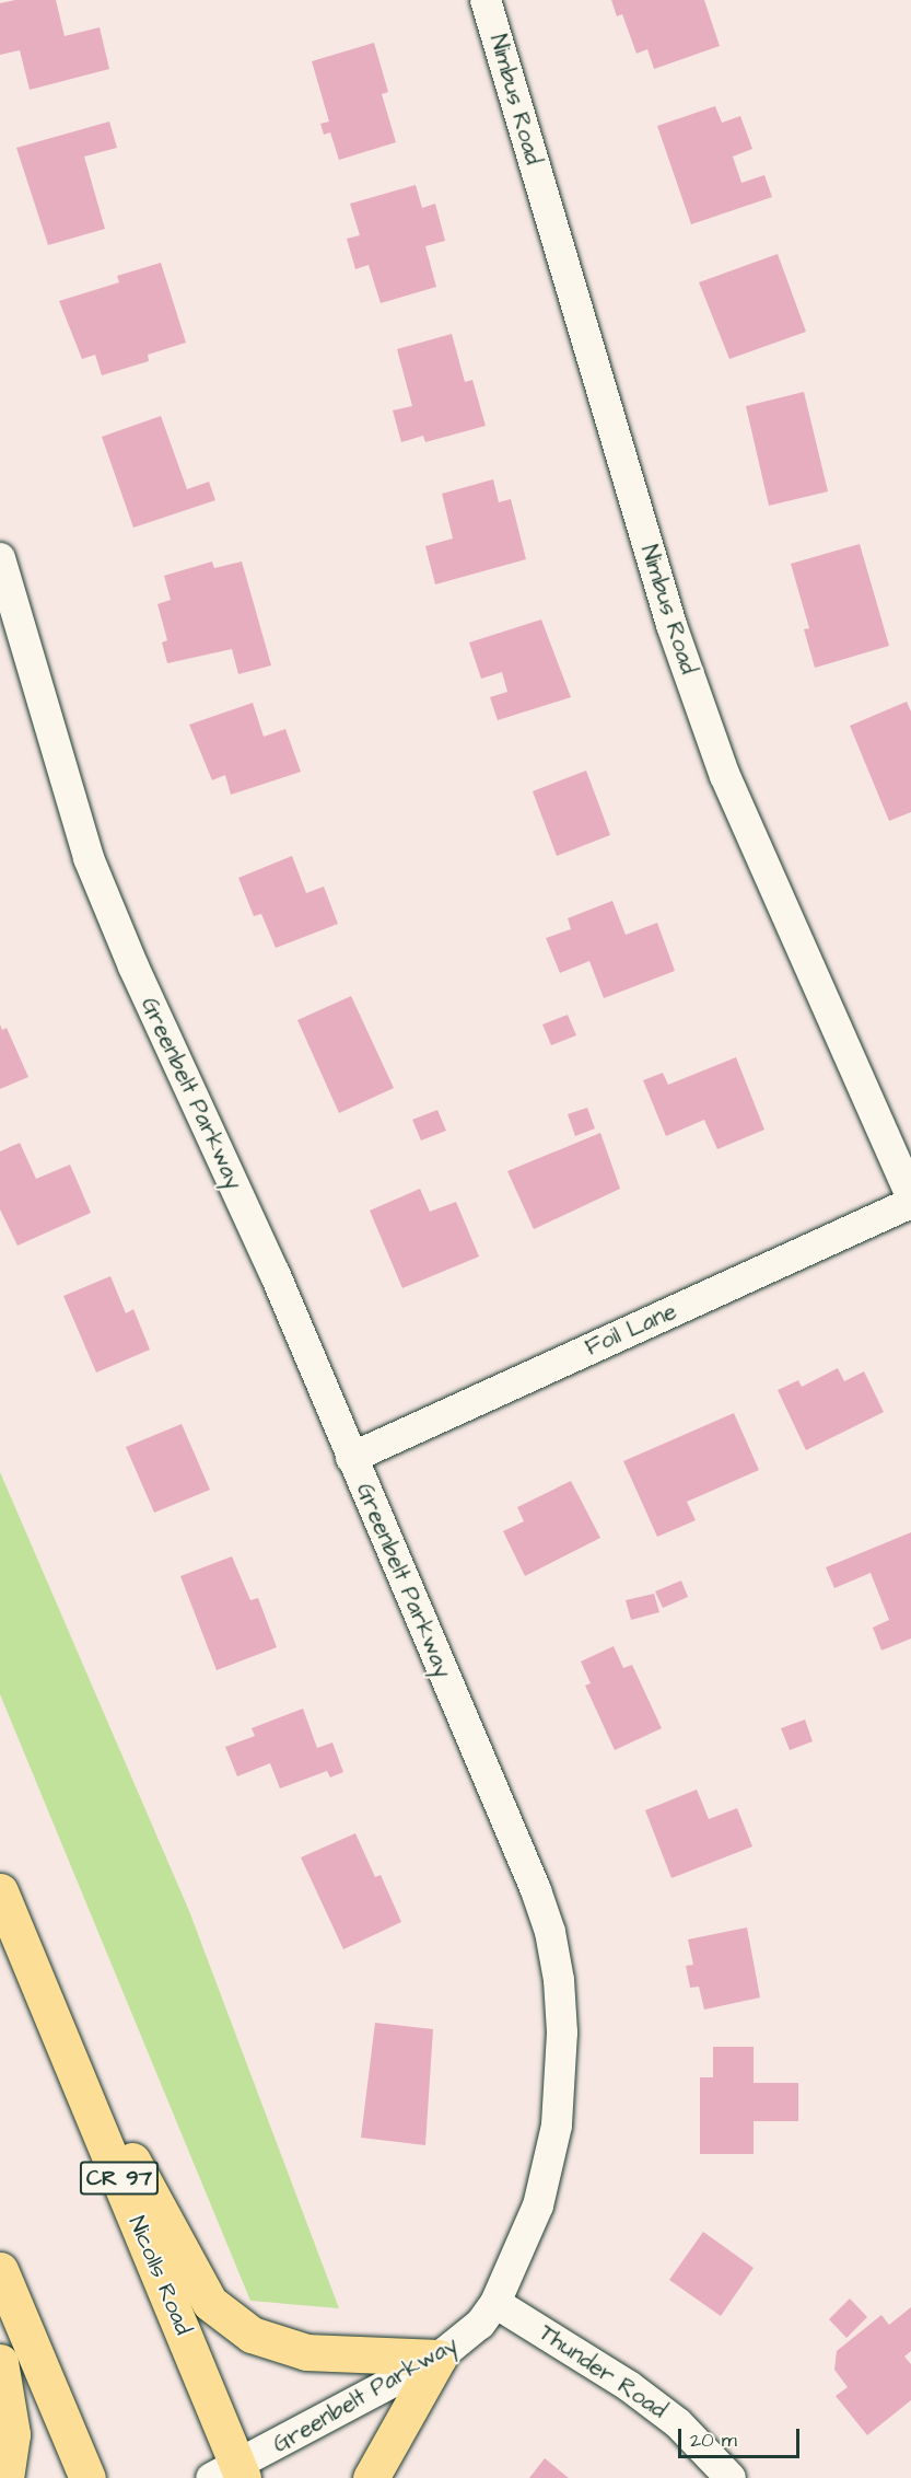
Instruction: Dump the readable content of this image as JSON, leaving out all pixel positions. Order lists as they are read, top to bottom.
{
  "streets": {
    "highway": ["CR 97", "Nicolls Road"],
    "street": [
      "Nimbus Road",
      "Greenbelt Parkway",
      "Foil Lane",
      "Thunder Road"
    ]
  },
  "crossings": [
    ["Greenbelt Parkway", "Foil Lane"],
    ["Greenbelt Parkway", "Nicolls Road"],
    ["Greenbelt Parkway", "Thunder Road"]
  ],
  "scale_bar": "20 m"
}
